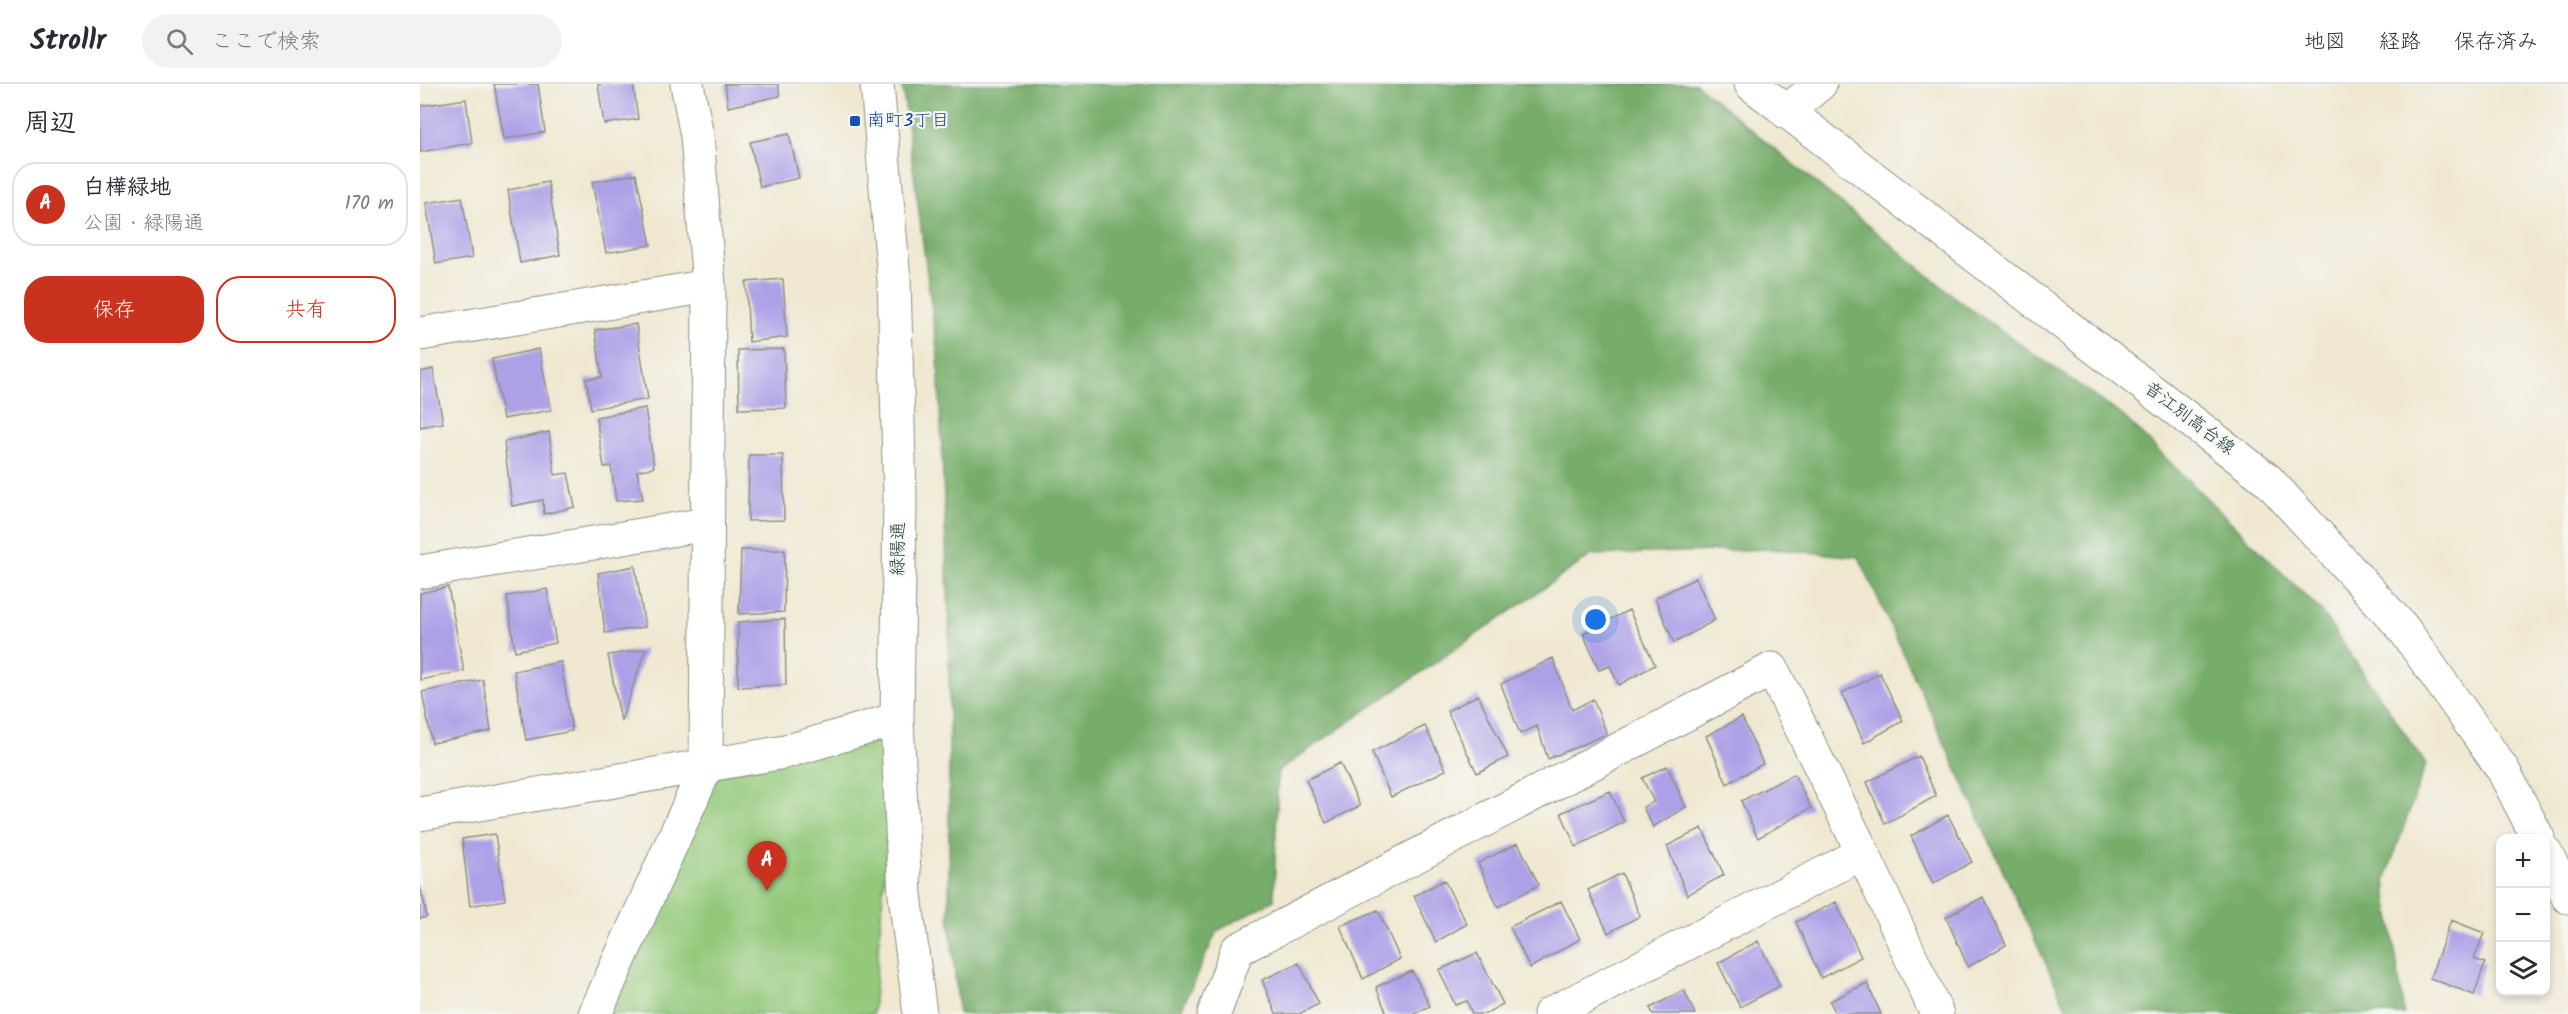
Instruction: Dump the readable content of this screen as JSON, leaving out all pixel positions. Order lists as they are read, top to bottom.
{
  "streets": {
    "street": ["音江別高台線", "緑陽通"]
  },
  "places": {
    "transit": ["南町3丁目"]
  },
  "page": {
    "header": "Strollr",
    "search": "ここで検索",
    "nav": ["地図", "経路", "保存済み"],
    "heading": "周辺",
    "list": [
      {
        "mark": "A",
        "name": "白樺緑地",
        "note": "公園 · 緑陽通",
        "value": "170 m"
      }
    ],
    "buttons": ["保存", "共有"],
    "map_buttons": ["+", "−"],
    "pins": "A"
  }
}
